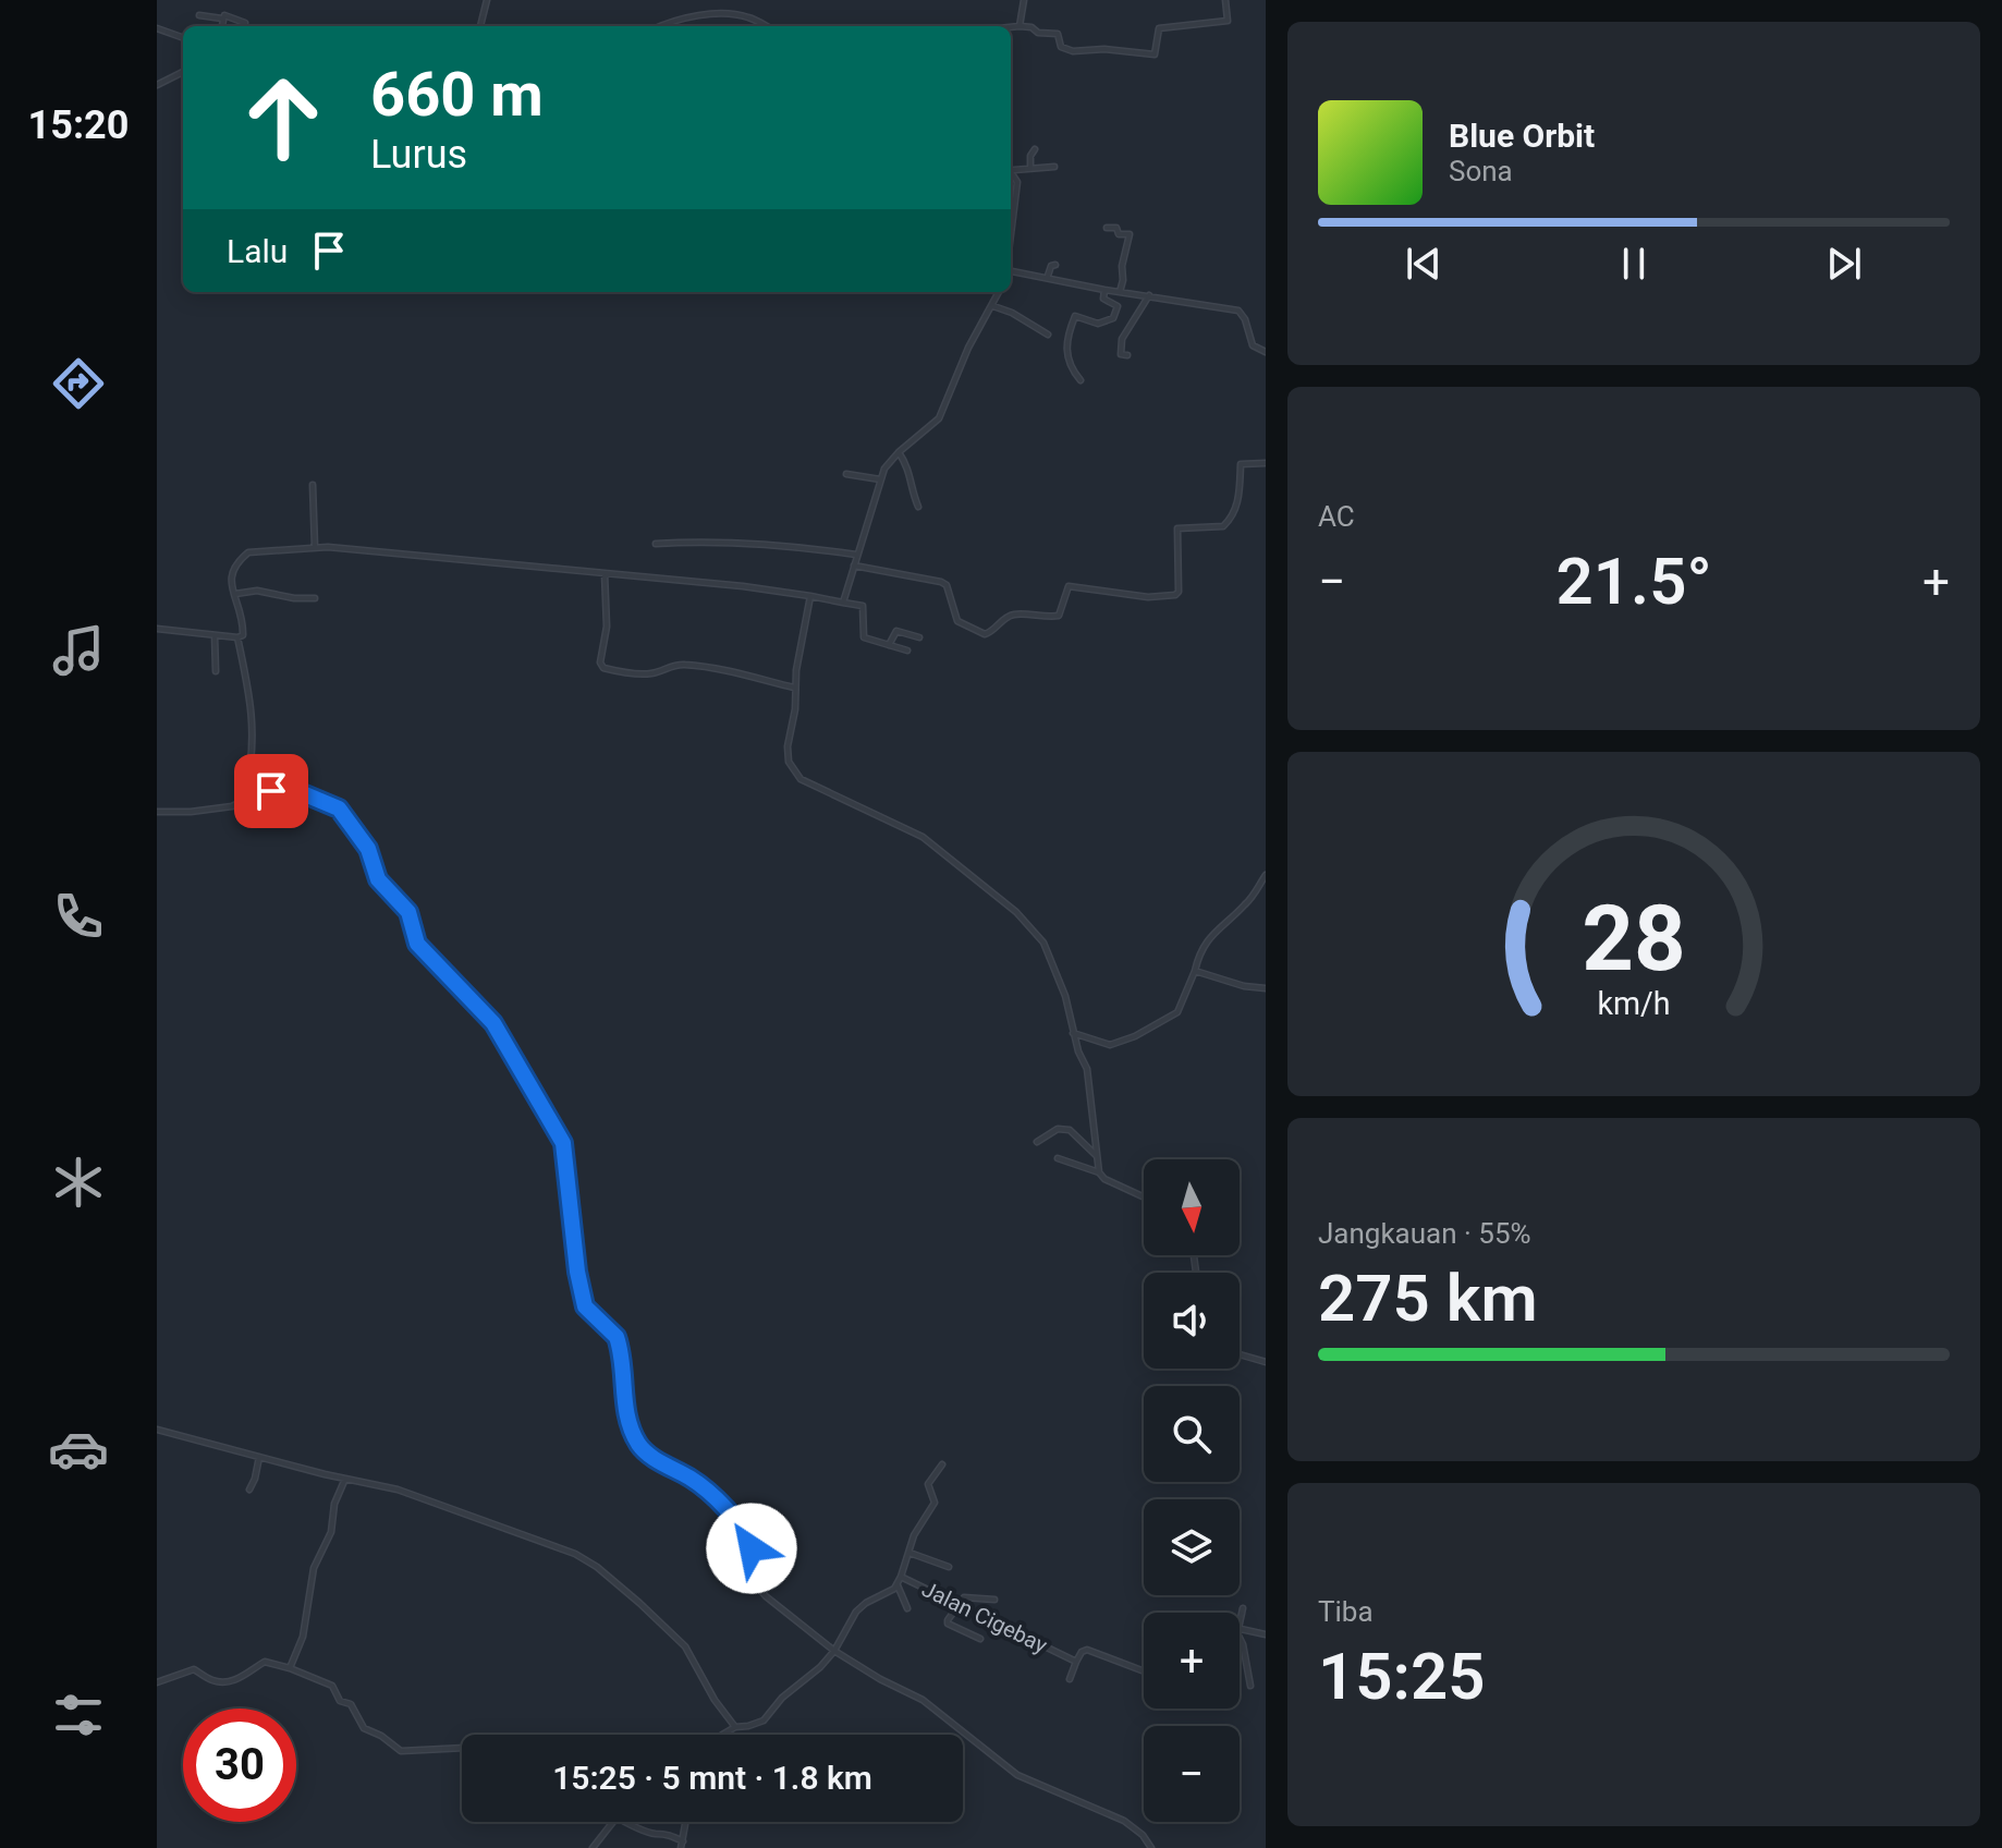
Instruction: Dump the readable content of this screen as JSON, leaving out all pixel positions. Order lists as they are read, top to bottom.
{
  "streets": {
    "street": ["Jalan Cigebay"]
  },
  "north": "bottom",
  "page": {
    "tabs": "15:20",
    "turn": ["660 m", "Lurus"],
    "song": ["Blue Orbit", "Sona"],
    "then": "Lalu",
    "tile": [
      "AC",
      ["Jangkauan · 55%", "275 km"],
      ["Tiba", "15:25"]
    ],
    "heat": ["−", "21.5°", "+"],
    "map_buttons": ["+", "−"],
    "limit": "30",
    "trip": "15:25 · 5 mnt · 1.8 km",
    "gauge": ["28", "km/h"]
  }
}
